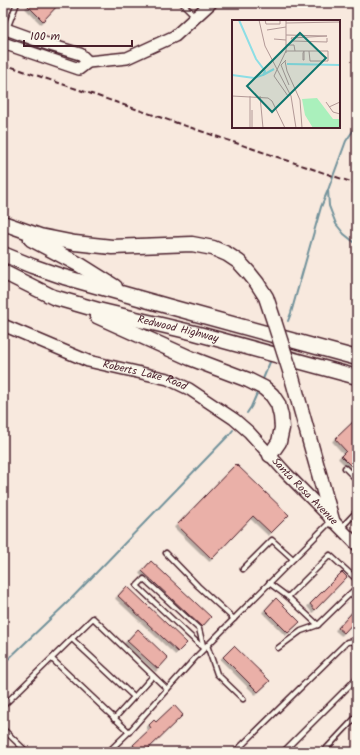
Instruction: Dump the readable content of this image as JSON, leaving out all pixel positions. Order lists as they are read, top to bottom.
{
  "streets": {
    "highway": ["Redwood Highway"],
    "street": ["Roberts Lake Road", "Santa Rosa Avenue"]
  },
  "crossings": [
    ["Roberts Lake Road", "Santa Rosa Avenue"]
  ],
  "scale_bar": "100 m"
}
